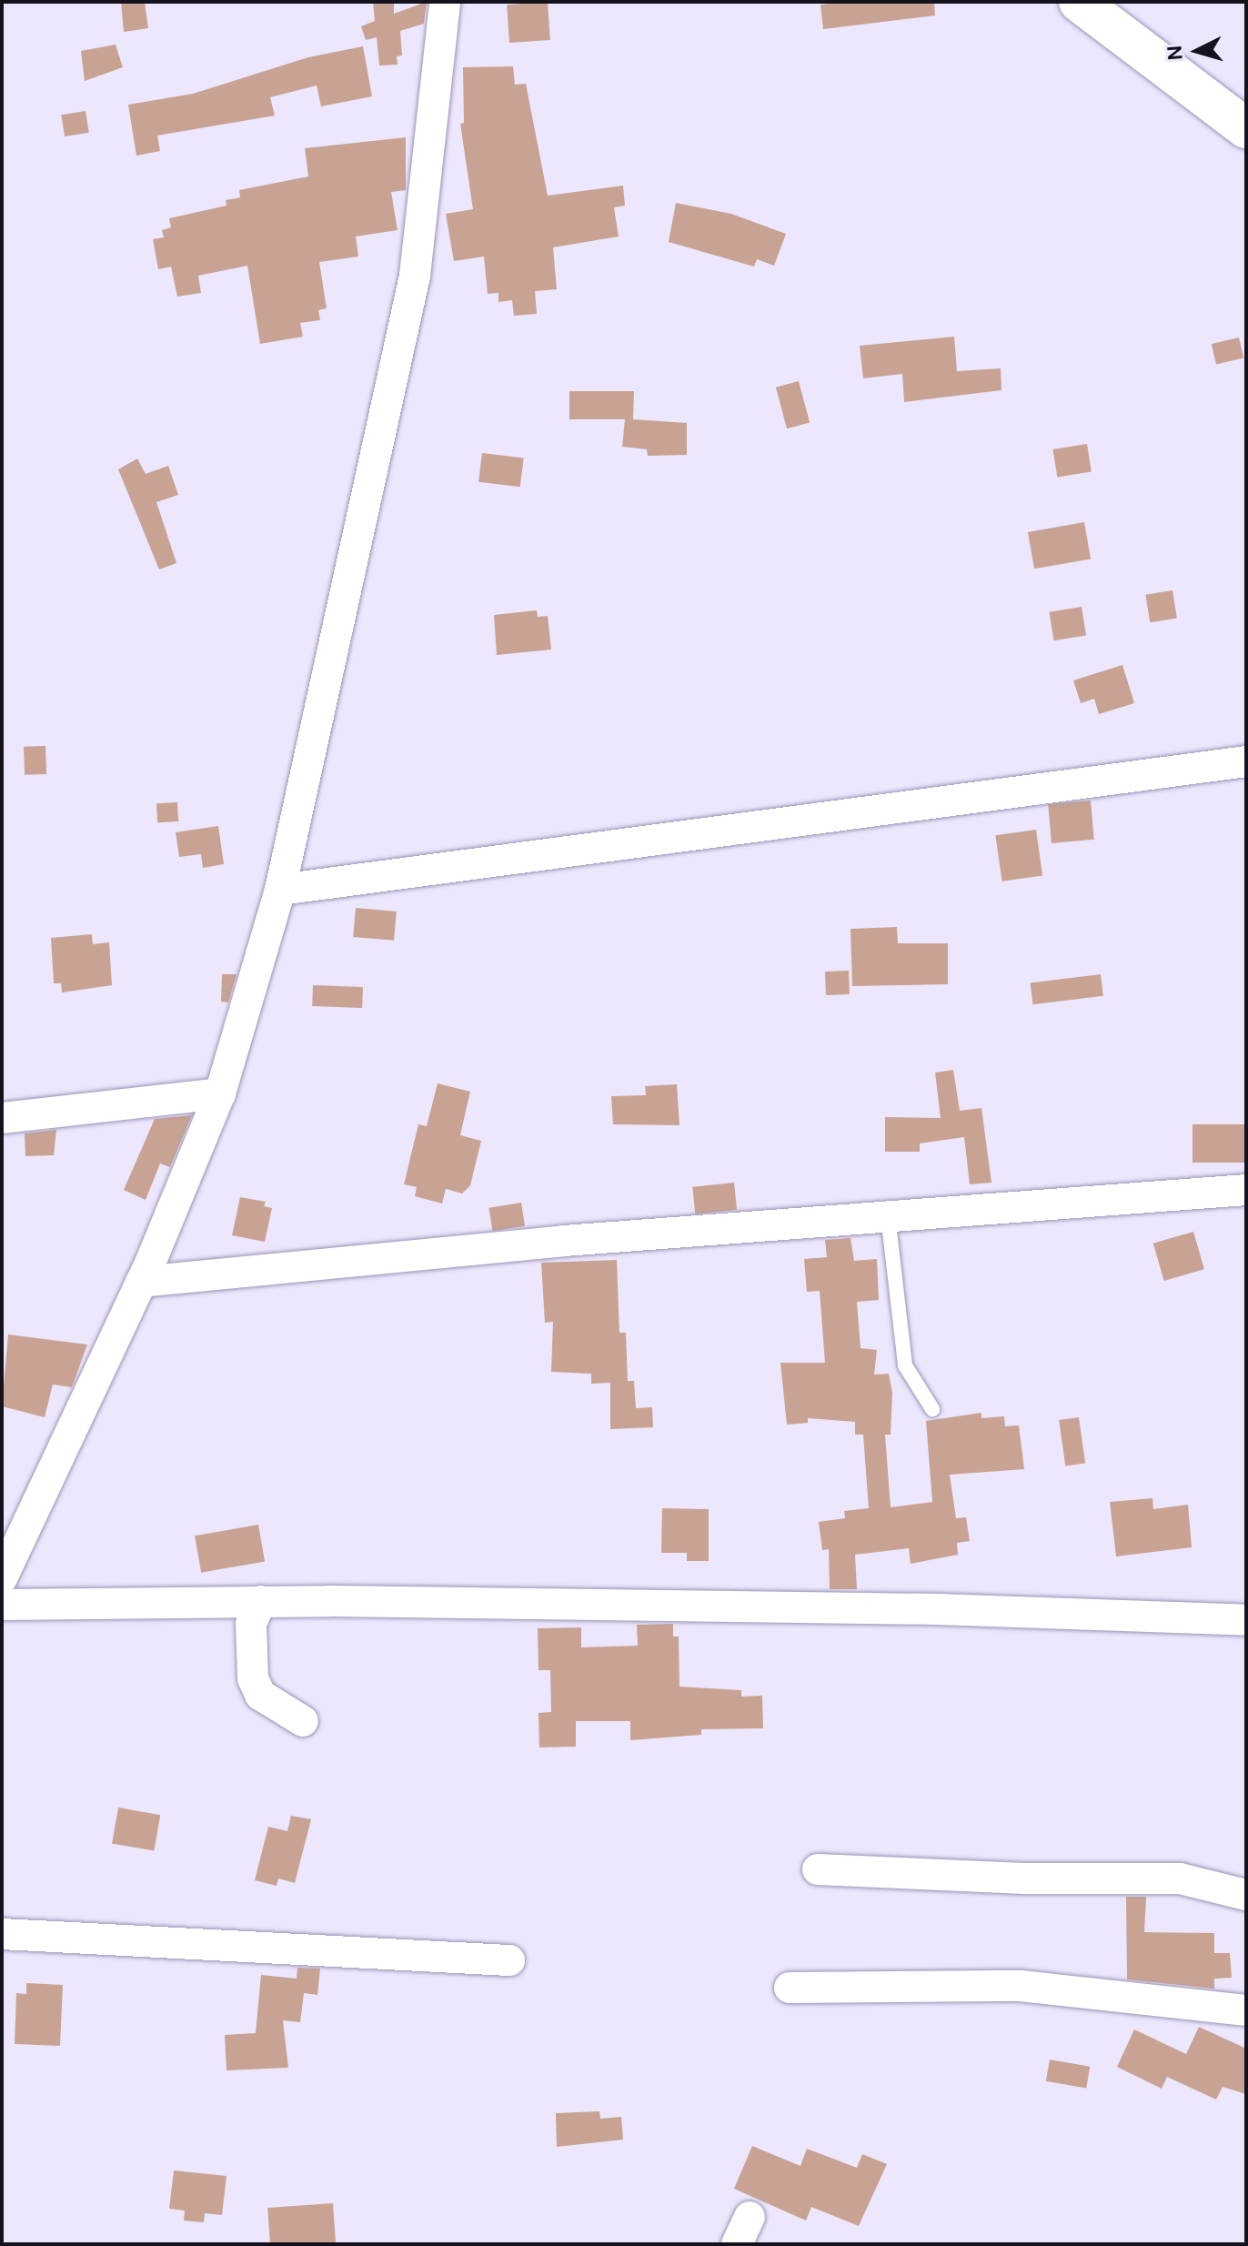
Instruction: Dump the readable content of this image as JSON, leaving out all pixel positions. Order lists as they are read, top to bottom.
{
  "north": "left"
}
